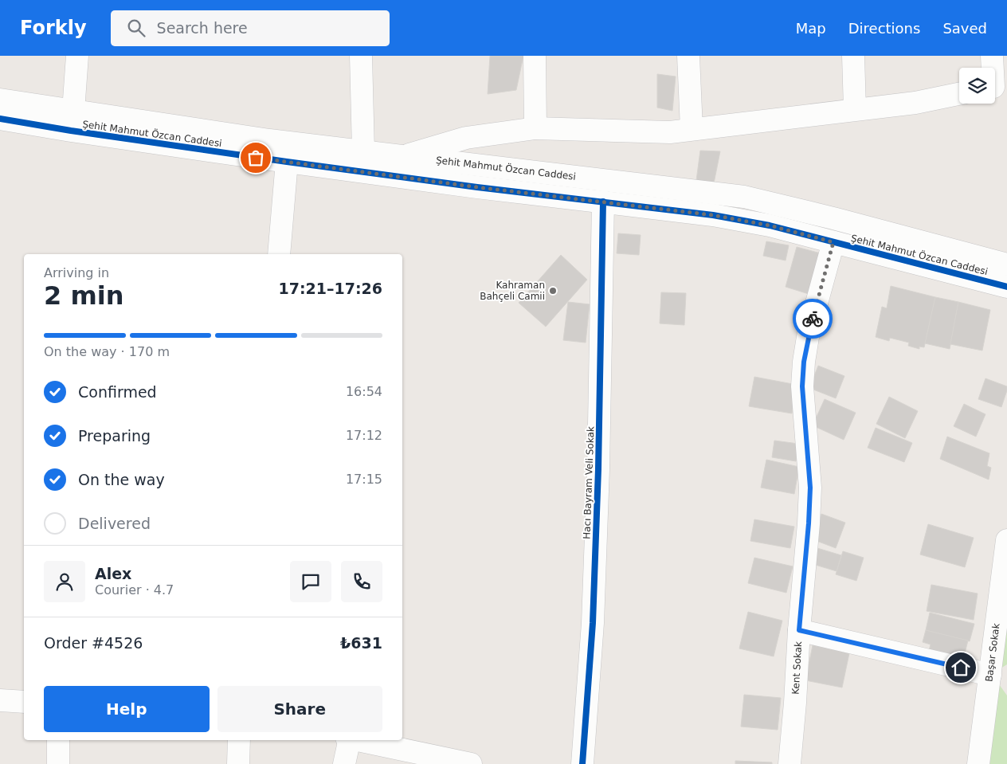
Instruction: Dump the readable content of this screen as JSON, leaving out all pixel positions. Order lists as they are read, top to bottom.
{
  "streets": {
    "street": [
      "Şehit Mahmut Özcan Caddesi",
      "Hacı Bayram Veli Sokak",
      "Başar Sokak",
      "Kent Sokak"
    ]
  },
  "crossings": [
    ["Şehit Mahmut Özcan Caddesi", "Hacı Bayram Veli Sokak"],
    ["Şehit Mahmut Özcan Caddesi", "Kent Sokak"]
  ],
  "places": ["Kahraman Bahçeli Camii"],
  "page": {
    "header": "Forkly",
    "search": "Search here",
    "nav": ["Map", "Directions", "Saved"],
    "heading": ["2 min", "Arriving in", "17:21–17:26"],
    "panel": [
      "Alex",
      "Courier · 4.7",
      "Order #4526",
      "₺631"
    ],
    "bar": "On the way · 170 m",
    "list": [
      ["Confirmed", "16:54"],
      ["Preparing", "17:12"],
      ["On the way", "17:15"],
      "Delivered"
    ],
    "buttons": ["Help", "Share"]
  }
}
